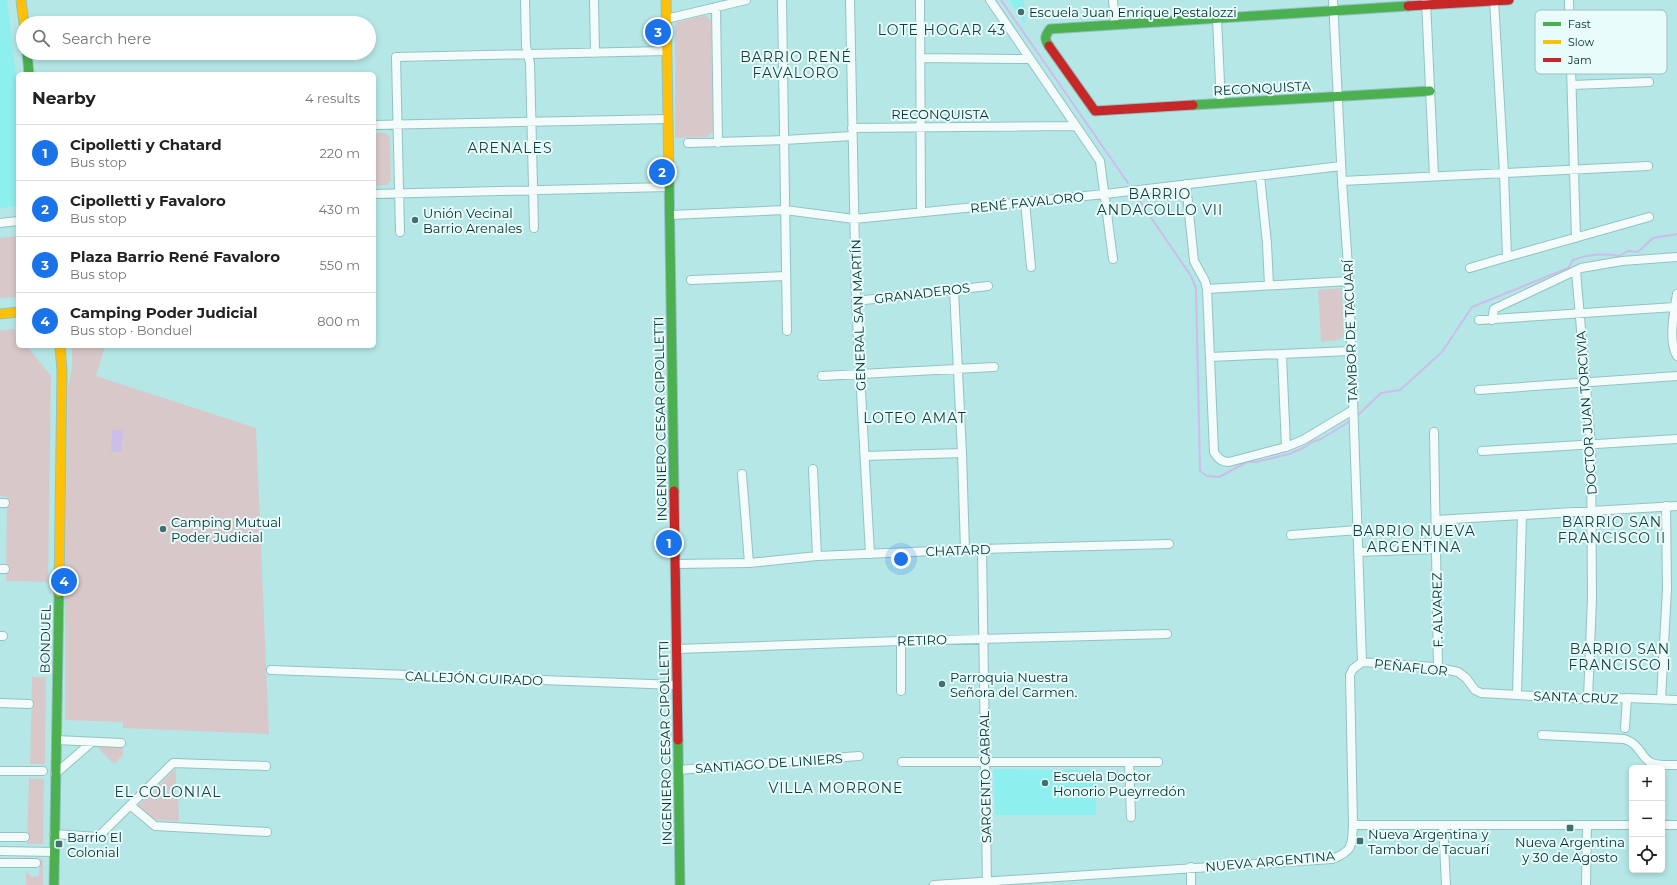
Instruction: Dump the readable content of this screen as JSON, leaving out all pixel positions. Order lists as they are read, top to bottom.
{
  "streets": {
    "street": [
      "RECONQUISTA",
      "RENÉ FAVALORO",
      "GRANADEROS",
      "GENERAL SAN MARTÍN",
      "TAMBOR DE TACUARÍ",
      "DOCTOR JUAN TORCIVIA",
      "INGENIERO CESAR CIPOLLETTI",
      "CHATARD",
      "F. ALVAREZ",
      "BONDUEL",
      "RETIRO",
      "PEÑAFLOR",
      "CALLEJÓN GUIRADO",
      "SANTA CRUZ",
      "SANTIAGO DE LINIERS",
      "SARGENTO CABRAL",
      "NUEVA ARGENTINA"
    ]
  },
  "crossings": [
    ["RECONQUISTA", "GENERAL SAN MARTÍN"],
    ["RECONQUISTA", "TAMBOR DE TACUARÍ"],
    ["RENÉ FAVALORO", "GENERAL SAN MARTÍN"],
    ["RENÉ FAVALORO", "TAMBOR DE TACUARÍ"],
    ["RENÉ FAVALORO", "INGENIERO CESAR CIPOLLETTI"],
    ["GRANADEROS", "GENERAL SAN MARTÍN"],
    ["GENERAL SAN MARTÍN", "CHATARD"],
    ["TAMBOR DE TACUARÍ", "PEÑAFLOR"],
    ["DOCTOR JUAN TORCIVIA", "SANTA CRUZ"],
    ["INGENIERO CESAR CIPOLLETTI", "CHATARD"],
    ["INGENIERO CESAR CIPOLLETTI", "RETIRO"],
    ["INGENIERO CESAR CIPOLLETTI", "CALLEJÓN GUIRADO"],
    ["INGENIERO CESAR CIPOLLETTI", "SANTIAGO DE LINIERS"],
    ["CHATARD", "SARGENTO CABRAL"],
    ["F. ALVAREZ", "PEÑAFLOR"],
    ["RETIRO", "SARGENTO CABRAL"],
    ["PEÑAFLOR", "SANTA CRUZ"],
    ["SARGENTO CABRAL", "NUEVA ARGENTINA"]
  ],
  "districts": [
    "LOTE HOGAR 43",
    "BARRIO RENÉ FAVALORO",
    "ARENALES",
    "BARRIO ANDACOLLO VII",
    "LOTEO AMAT",
    "BARRIO SAN FRANCISCO II",
    "BARRIO NUEVA ARGENTINA",
    "BARRIO SAN FRANCISCO I",
    "VILLA MORRONE",
    "EL COLONIAL"
  ],
  "places": {
    "other": [
      "Escuela Juan Enrique Pestalozzi",
      "Unión Vecinal Barrio Arenales",
      "Camping Mutual Poder Judicial",
      "Parroquia Nuestra Señora del Carmen.",
      "Escuela Doctor Honorio Pueyrredón"
    ],
    "transit": ["Nueva Argentina y 30 de Agosto", "Nueva Argentina y Tambor de Tacuarí", "Barrio El Colonial"]
  },
  "legend": ["Fast", "Slow", "Jam"],
  "page": {
    "search": "Search here",
    "pins": [
      "3",
      "2",
      "1",
      "4"
    ],
    "heading": ["Nearby", "4 results"],
    "list": [
      {
        "mark": "1",
        "name": "Cipolletti y Chatard",
        "note": "Bus stop",
        "value": "220 m"
      },
      {
        "mark": "2",
        "name": "Cipolletti y Favaloro",
        "note": "Bus stop",
        "value": "430 m"
      },
      {
        "mark": "3",
        "name": "Plaza Barrio René Favaloro",
        "note": "Bus stop",
        "value": "550 m"
      },
      {
        "mark": "4",
        "name": "Camping Poder Judicial",
        "note": "Bus stop · Bonduel",
        "value": "800 m"
      }
    ],
    "map_buttons": ["+", "−"]
  }
}
